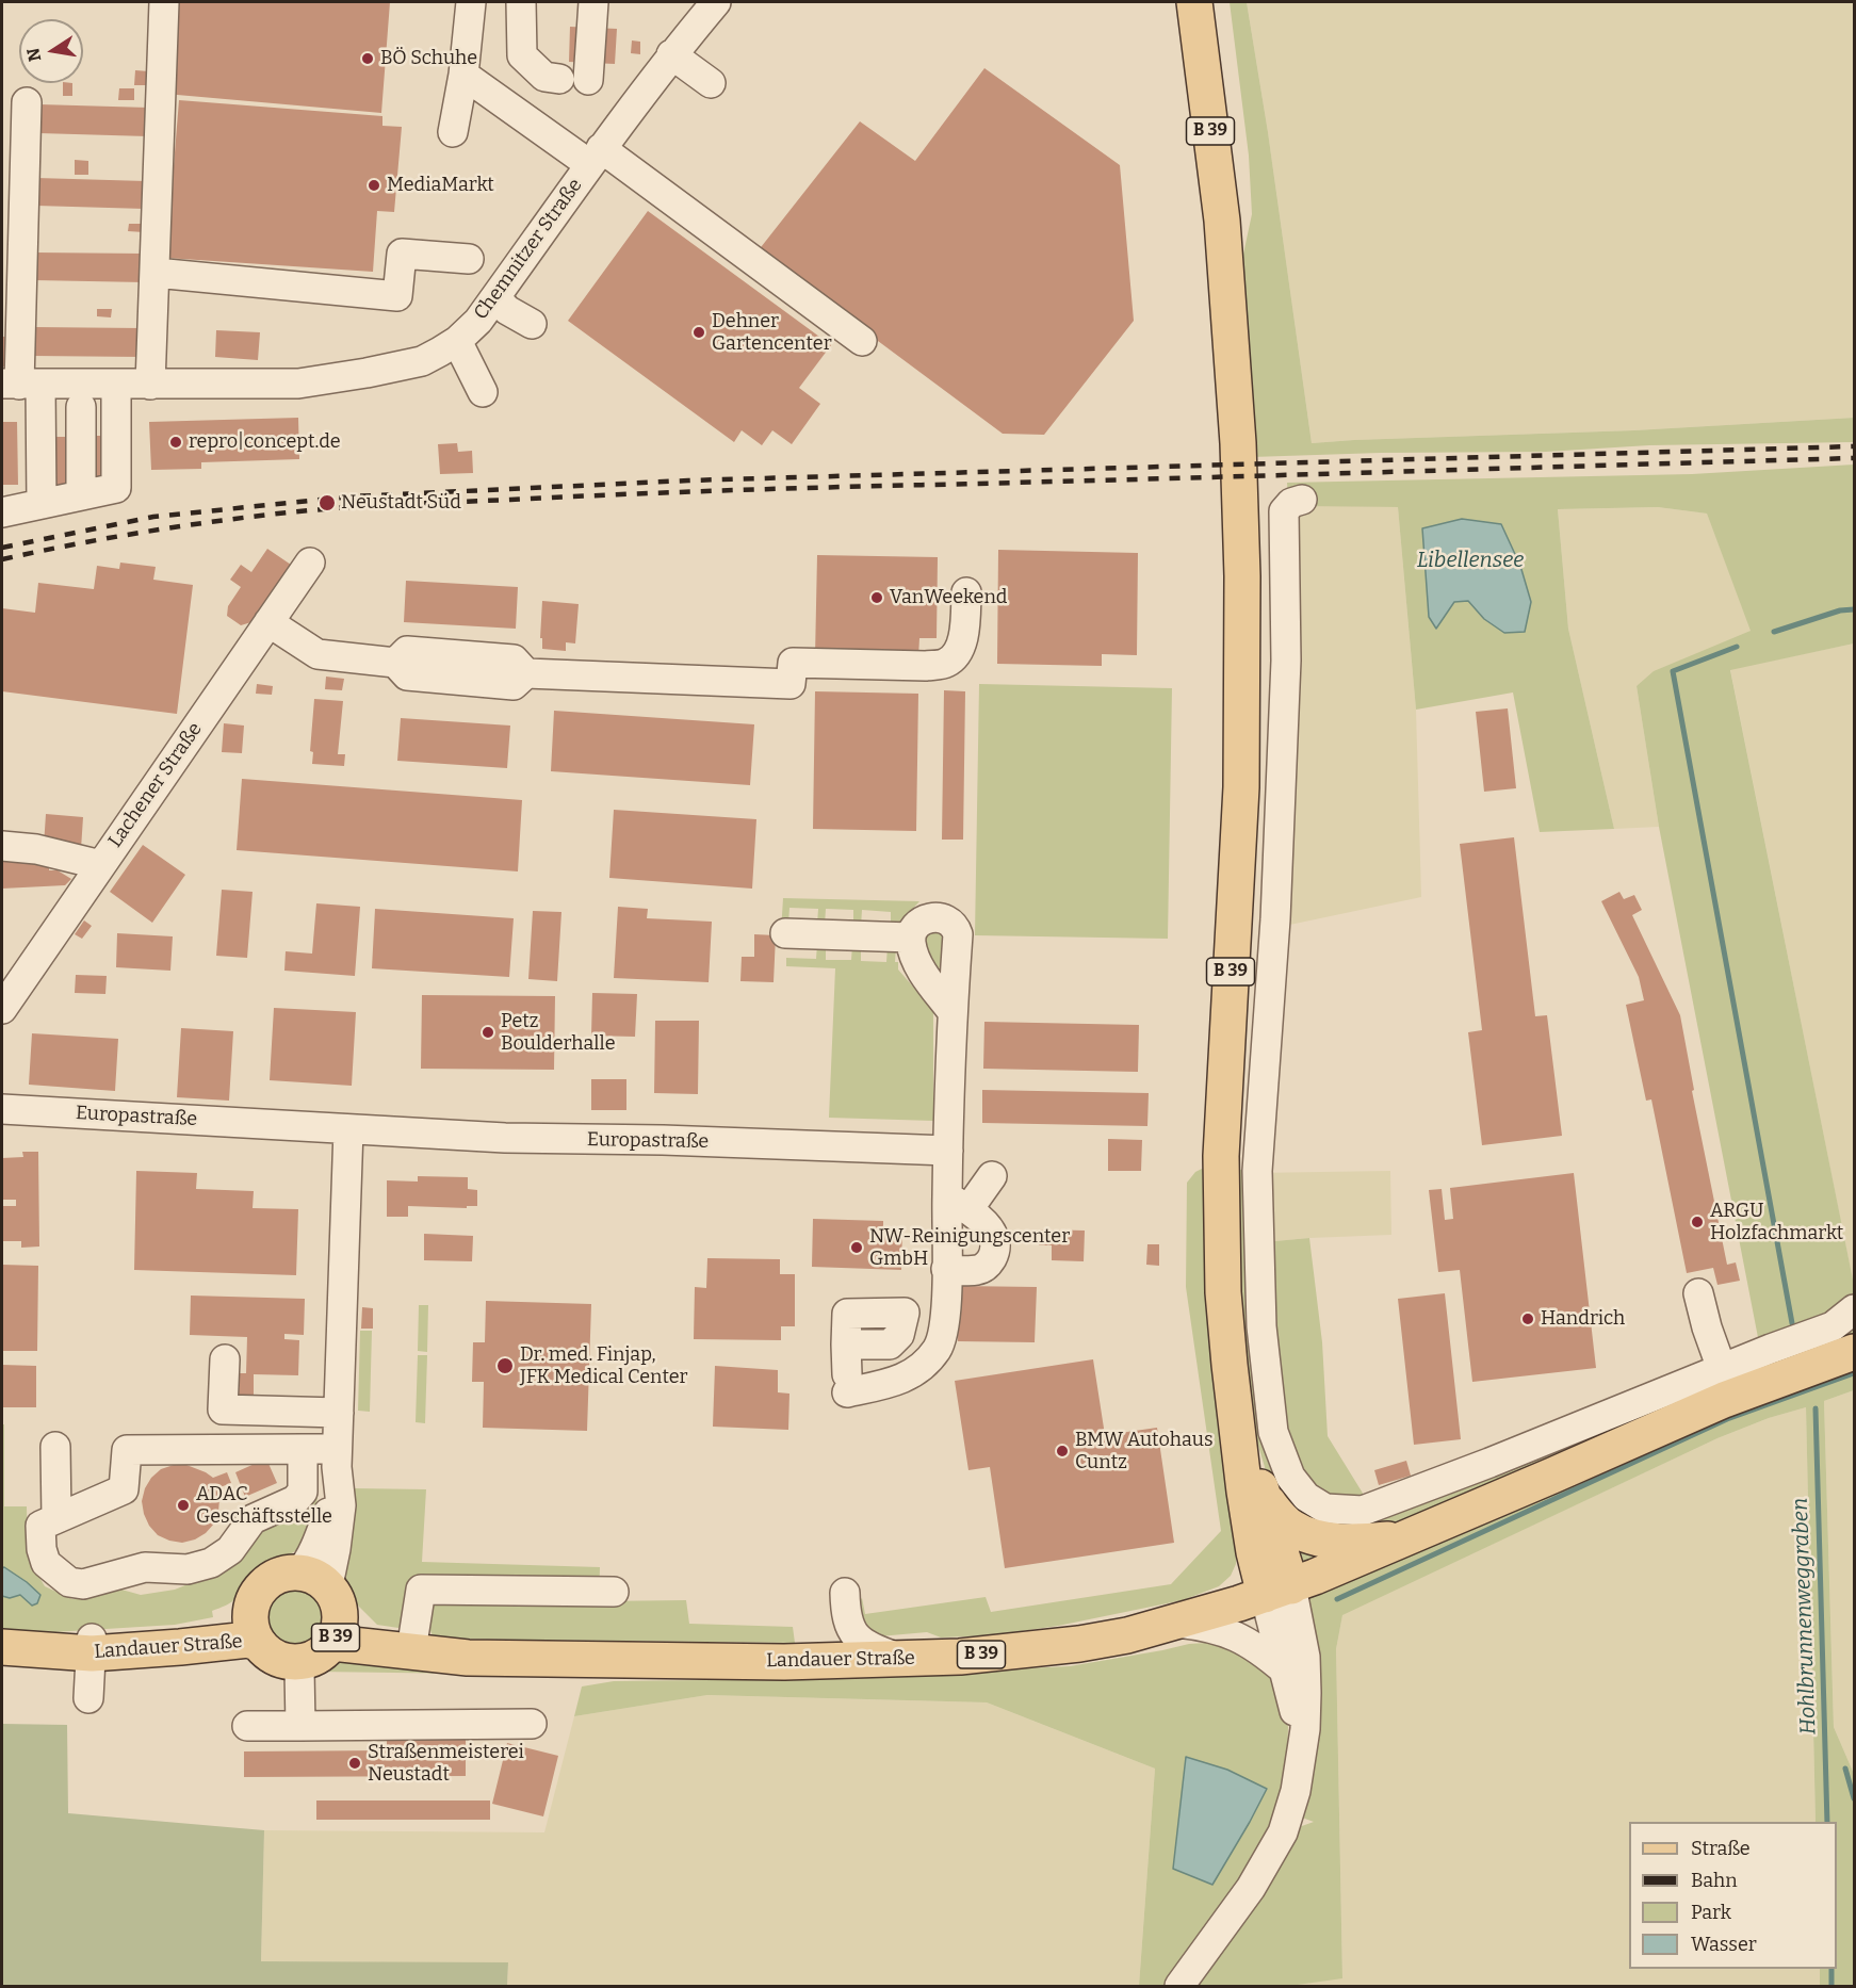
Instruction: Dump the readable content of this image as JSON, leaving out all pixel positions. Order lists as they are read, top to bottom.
{
  "streets": {
    "main road": ["B 39", "Landauer Straße"],
    "street": ["Chemnitzer Straße", "Lachener Straße", "Europastraße"]
  },
  "crossings": [
    ["B 39", "Landauer Straße"]
  ],
  "water": ["Libellensee", "Hohlbrunnenweggraben"],
  "places": [
    "BÖ Schuhe",
    "MediaMarkt",
    "Dehner Gartencenter",
    "repro|concept.de",
    "Neustadt Süd",
    "VanWeekend",
    "Petz Boulderhalle",
    "ARGU Holzfachmarkt",
    "NW-Reinigungscenter GmbH",
    "Handrich",
    "Dr. med. Finjap, JFK Medical Center",
    "BMW Autohaus Cuntz",
    "ADAC Geschäftsstelle",
    "Straßenmeisterei Neustadt"
  ],
  "legend": [
    "Straße",
    "Bahn",
    "Park",
    "Wasser"
  ],
  "north": "left"
}
